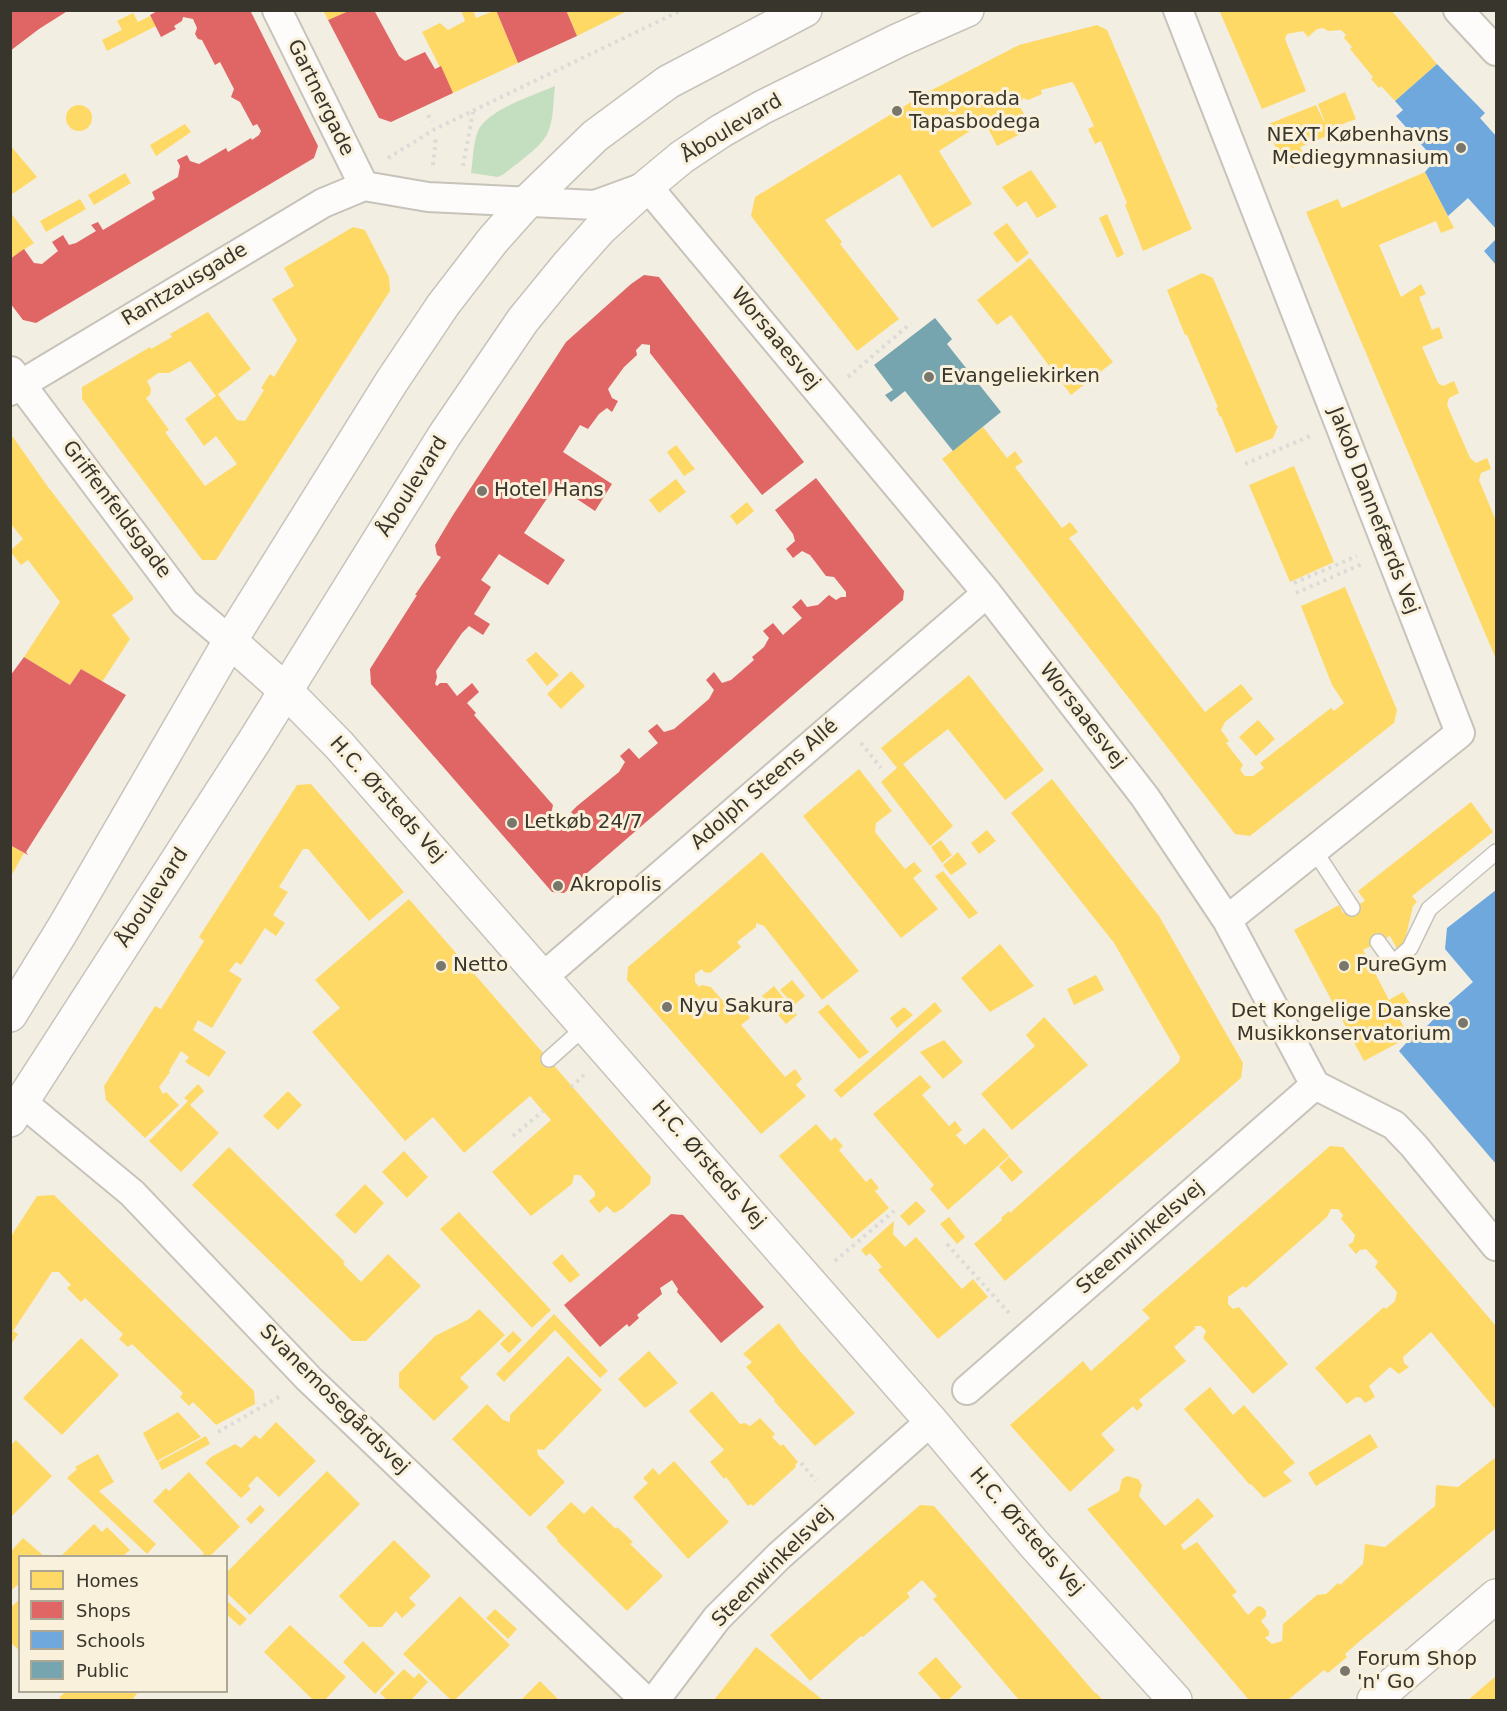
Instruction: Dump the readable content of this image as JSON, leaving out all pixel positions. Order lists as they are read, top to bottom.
{
  "streets": {
    "street": [
      "Gartnergade",
      "Åboulevard",
      "Rantzausgade",
      "Worsaaesvej",
      "Griffenfeldsgade",
      "Jakob Dannefærds Vej",
      "Adolph Steens Allé",
      "H.C. Ørsteds Vej",
      "Steenwinkelsvej",
      "Svanemosegårdsvej"
    ]
  },
  "crossings": [
    ["Gartnergade", "Rantzausgade"],
    ["Åboulevard", "Worsaaesvej"],
    ["Åboulevard", "H.C. Ørsteds Vej"],
    ["Åboulevard", "Svanemosegårdsvej"],
    ["Rantzausgade", "Griffenfeldsgade"],
    ["Worsaaesvej", "Jakob Dannefærds Vej"],
    ["Worsaaesvej", "Adolph Steens Allé"],
    ["Worsaaesvej", "Steenwinkelsvej"],
    ["Griffenfeldsgade", "H.C. Ørsteds Vej"],
    ["Adolph Steens Allé", "H.C. Ørsteds Vej"],
    ["H.C. Ørsteds Vej", "Steenwinkelsvej"]
  ],
  "places": [
    "Temporada Tapasbodega",
    "NEXT Københavns Mediegymnasium",
    "Evangeliekirken",
    "Hotel Hans",
    "Letkøb 24/7",
    "Akropolis",
    "Netto",
    "PureGym",
    "Nyu Sakura",
    "Det Kongelige Danske Musikkonservatorium",
    "Forum Shop 'n' Go"
  ],
  "legend": [
    "Homes",
    "Shops",
    "Schools",
    "Public"
  ]
}
